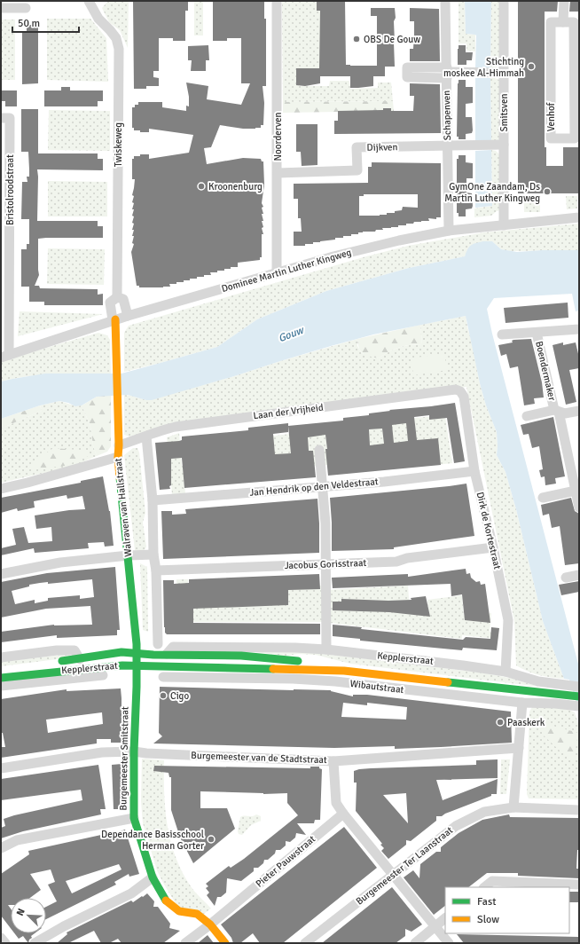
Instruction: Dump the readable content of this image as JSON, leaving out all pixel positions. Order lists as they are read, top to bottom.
{
  "streets": {
    "main road": [
      "Walraven van Hallstraat",
      "Kepplerstraat",
      "Wibautstraat",
      "Burgemeester Smitstraat"
    ],
    "street": [
      "Smitsven",
      "Schapenven",
      "Venhof",
      "Noorderven",
      "Twiskeweg",
      "Dijkven",
      "Bristolroodstraat",
      "Dominee Martin Luther Kingweg",
      "Boendermaker",
      "Laan der Vrijheid",
      "Jan Hendrik op den Veldestraat",
      "Dirk de Kortestraat",
      "Jacobus Gorisstraat",
      "Burgemeester van de Stadtstraat",
      "Pieter Pauwstraat",
      "Burgemeester Ter Laanstraat"
    ]
  },
  "crossings": [
    ["Smitsven", "Dominee Martin Luther Kingweg"],
    ["Schapenven", "Dijkven"],
    ["Schapenven", "Dominee Martin Luther Kingweg"],
    ["Noorderven", "Dijkven"],
    ["Noorderven", "Dominee Martin Luther Kingweg"],
    ["Bristolroodstraat", "Dominee Martin Luther Kingweg"],
    ["Dominee Martin Luther Kingweg", "Walraven van Hallstraat"],
    ["Laan der Vrijheid", "Walraven van Hallstraat"],
    ["Laan der Vrijheid", "Dirk de Kortestraat"],
    ["Jan Hendrik op den Veldestraat", "Dirk de Kortestraat"],
    ["Walraven van Hallstraat", "Kepplerstraat"],
    ["Walraven van Hallstraat", "Wibautstraat"],
    ["Walraven van Hallstraat", "Burgemeester Smitstraat"],
    ["Dirk de Kortestraat", "Jacobus Gorisstraat"],
    ["Dirk de Kortestraat", "Kepplerstraat"],
    ["Kepplerstraat", "Wibautstraat"],
    ["Kepplerstraat", "Burgemeester Smitstraat"],
    ["Wibautstraat", "Burgemeester Smitstraat"],
    ["Burgemeester van de Stadtstraat", "Burgemeester Smitstraat"],
    ["Burgemeester Smitstraat", "Pieter Pauwstraat"]
  ],
  "water": ["Gouw"],
  "places": [
    "OBS De Gouw",
    "Stichting moskee Al-Himmah",
    "Kroonenburg",
    "GymOne Zaandam, Ds Martin Luther Kingweg",
    "Cigo",
    "Paaskerk",
    "Dependance Basisschool Herman Gorter"
  ],
  "legend": ["Fast", "Slow"],
  "scale_bar": "50 m",
  "north": "top left"
}
